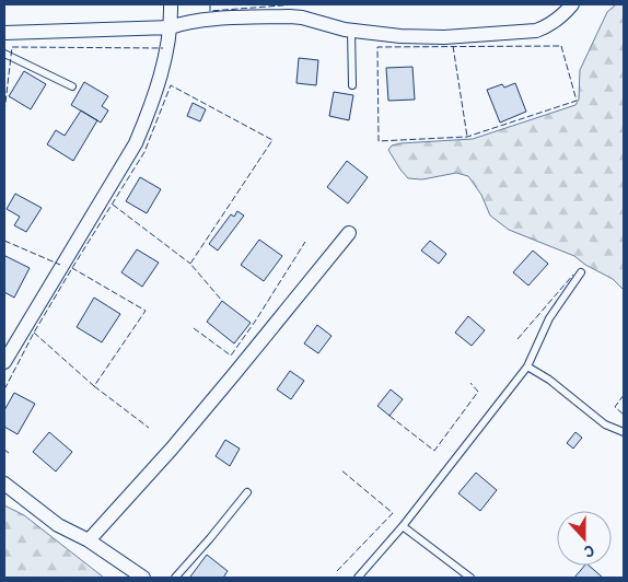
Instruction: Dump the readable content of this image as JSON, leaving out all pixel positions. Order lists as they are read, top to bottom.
{
  "north": "bottom"
}
